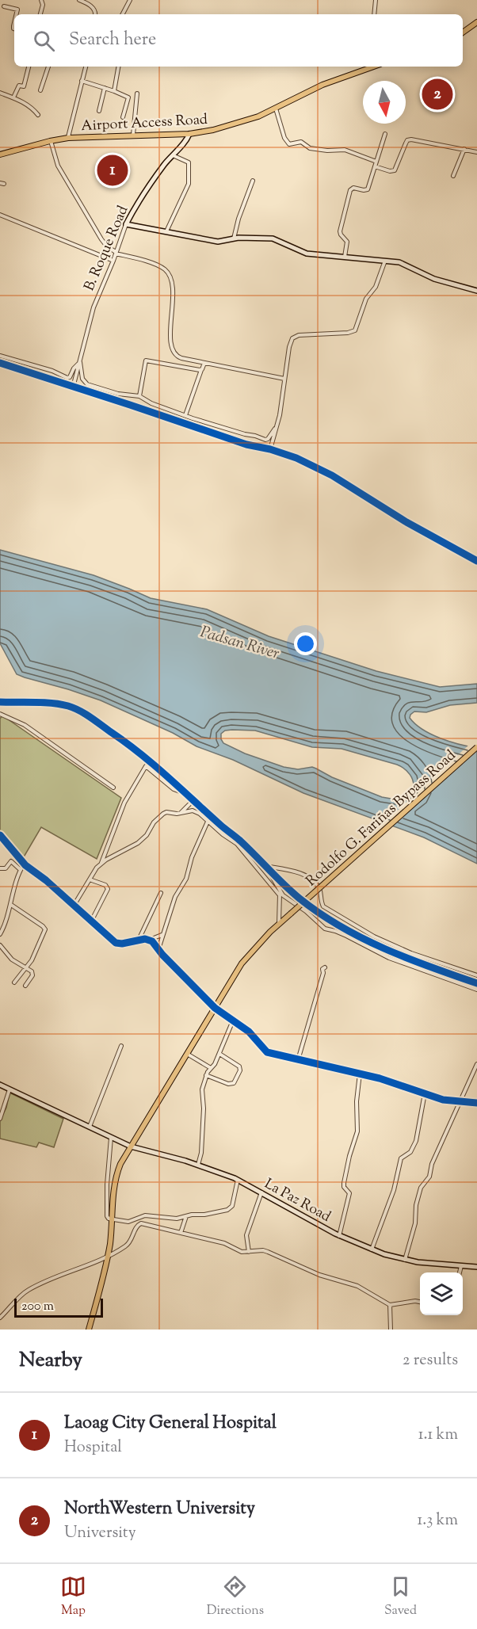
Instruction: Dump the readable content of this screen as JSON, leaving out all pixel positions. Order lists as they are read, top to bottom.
{
  "streets": {
    "main road": ["Airport Access Road", "Rodolfo G. Fariñas Bypass Road"],
    "street": ["B. Roque Road", "La Paz Road"]
  },
  "crossings": [
    ["Airport Access Road", "B. Roque Road"],
    ["Rodolfo G. Fariñas Bypass Road", "La Paz Road"]
  ],
  "water": ["Padsan River"],
  "scale_bar": "200 m",
  "north": "bottom",
  "page": {
    "search": "Search here",
    "pins": ["2", "1"],
    "scale": "200 m",
    "heading": ["Nearby", "2 results"],
    "list": [
      {
        "mark": "1",
        "name": "Laoag City General Hospital",
        "note": "Hospital",
        "value": "1.1 km"
      },
      {
        "mark": "2",
        "name": "NorthWestern University",
        "note": "University",
        "value": "1.3 km"
      }
    ],
    "nav": ["Map", "Directions", "Saved"]
  }
}
